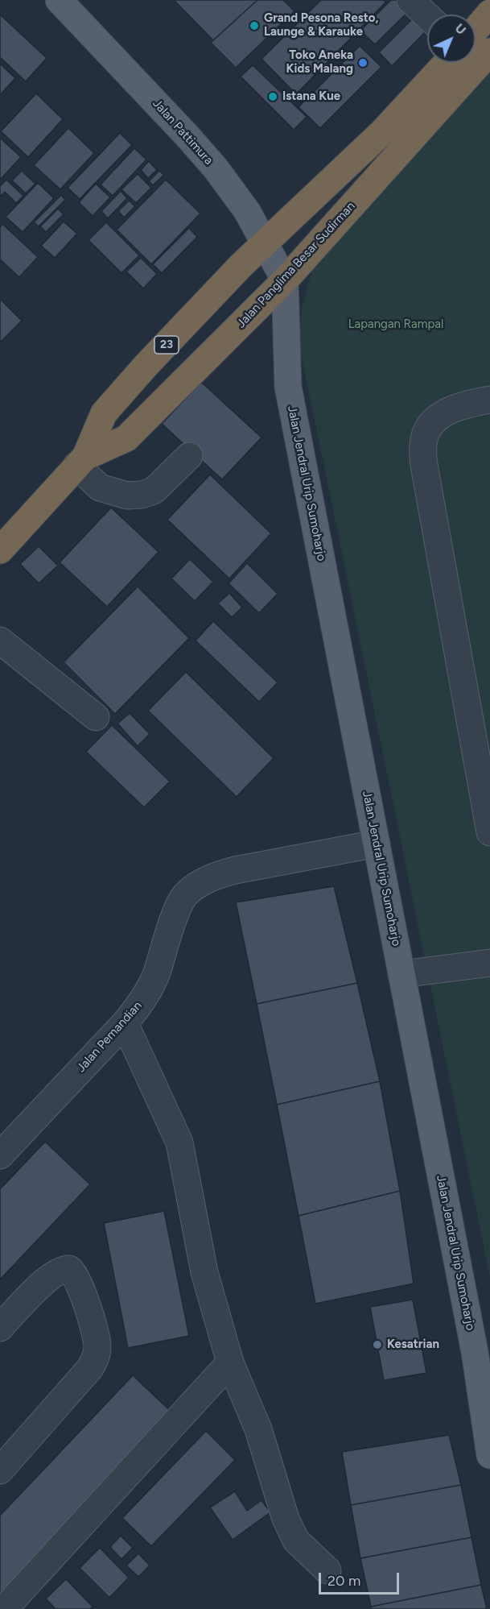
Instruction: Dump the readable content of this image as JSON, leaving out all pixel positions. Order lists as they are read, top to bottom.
{
  "streets": {
    "highway": ["Jalan Panglima Besar Sudirman", "23"],
    "main road": ["Jalan Pattimura", "Jalan Jendral Urip Sumoharjo"],
    "street": ["Jalan Pemandian"]
  },
  "crossings": [
    ["Jalan Pattimura", "Jalan Panglima Besar Sudirman"],
    ["Jalan Pattimura", "Jalan Jendral Urip Sumoharjo"],
    ["Jalan Panglima Besar Sudirman", "Jalan Jendral Urip Sumoharjo"],
    ["Jalan Jendral Urip Sumoharjo", "Jalan Pemandian"]
  ],
  "parks": ["Lapangan Rampal"],
  "places": [
    "Grand Pesona Resto, Launge & Karauke",
    "Toko Aneka Kids Malang",
    "Istana Kue",
    "Kesatrian"
  ],
  "scale_bar": "20 m",
  "north": "top right"
}
